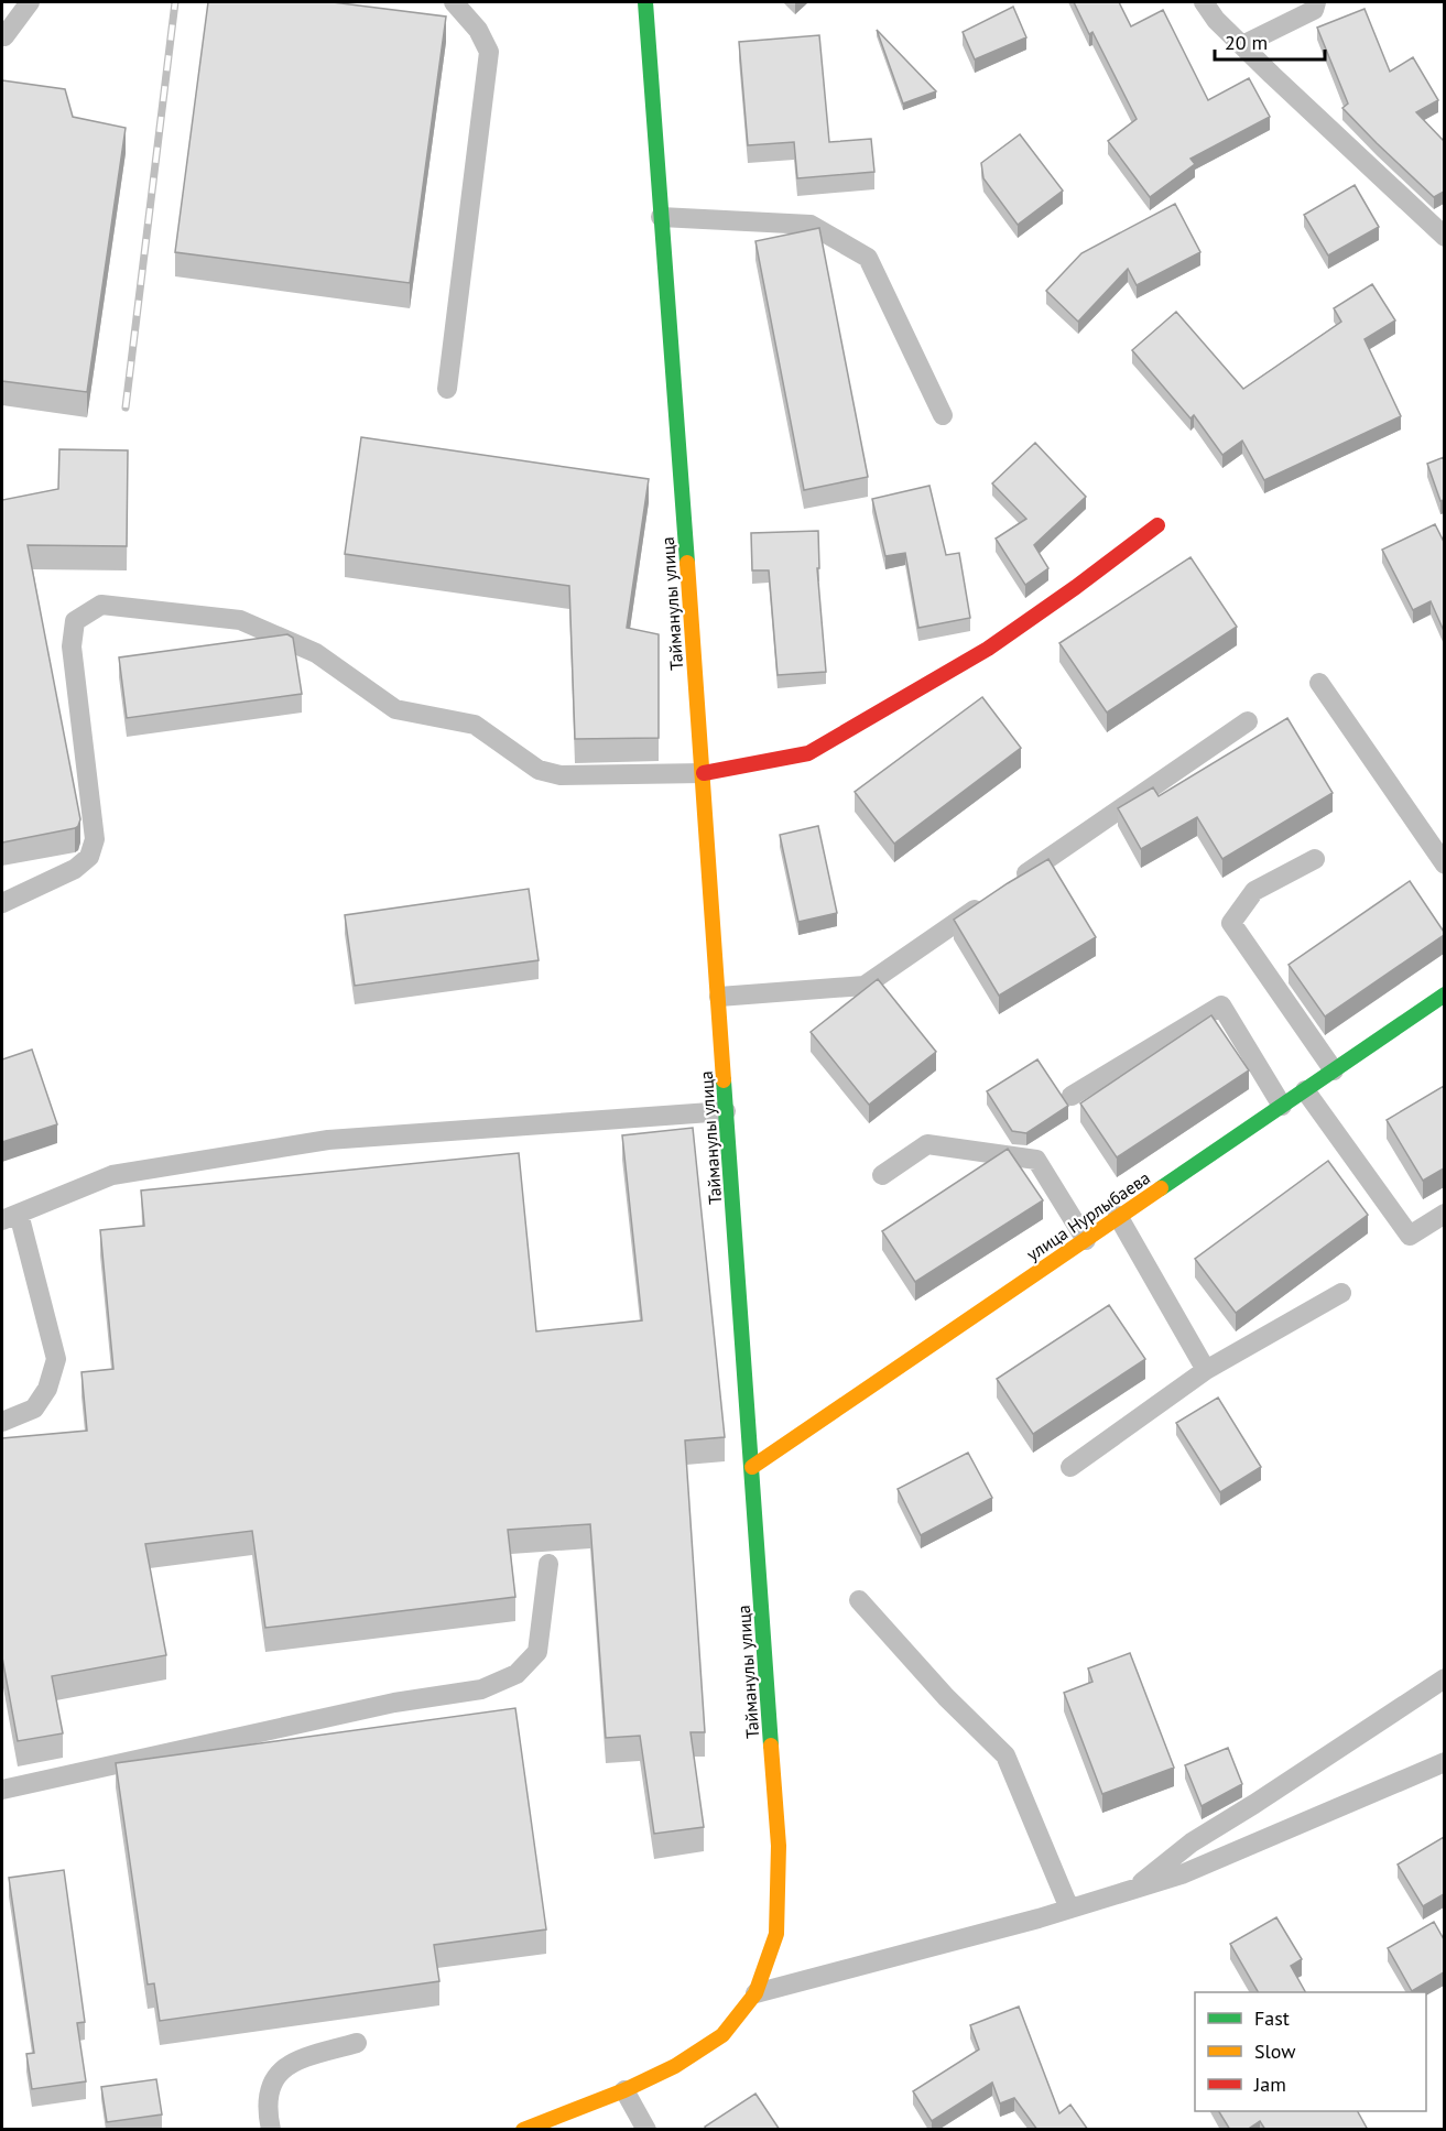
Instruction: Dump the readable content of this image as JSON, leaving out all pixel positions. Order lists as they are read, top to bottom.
{
  "streets": {
    "street": ["Тайманулы улица", "улица Нурлыбаева"]
  },
  "crossings": [
    ["Тайманулы улица", "улица Нурлыбаева"]
  ],
  "legend": ["Fast", "Slow", "Jam"],
  "scale_bar": "20 m"
}
